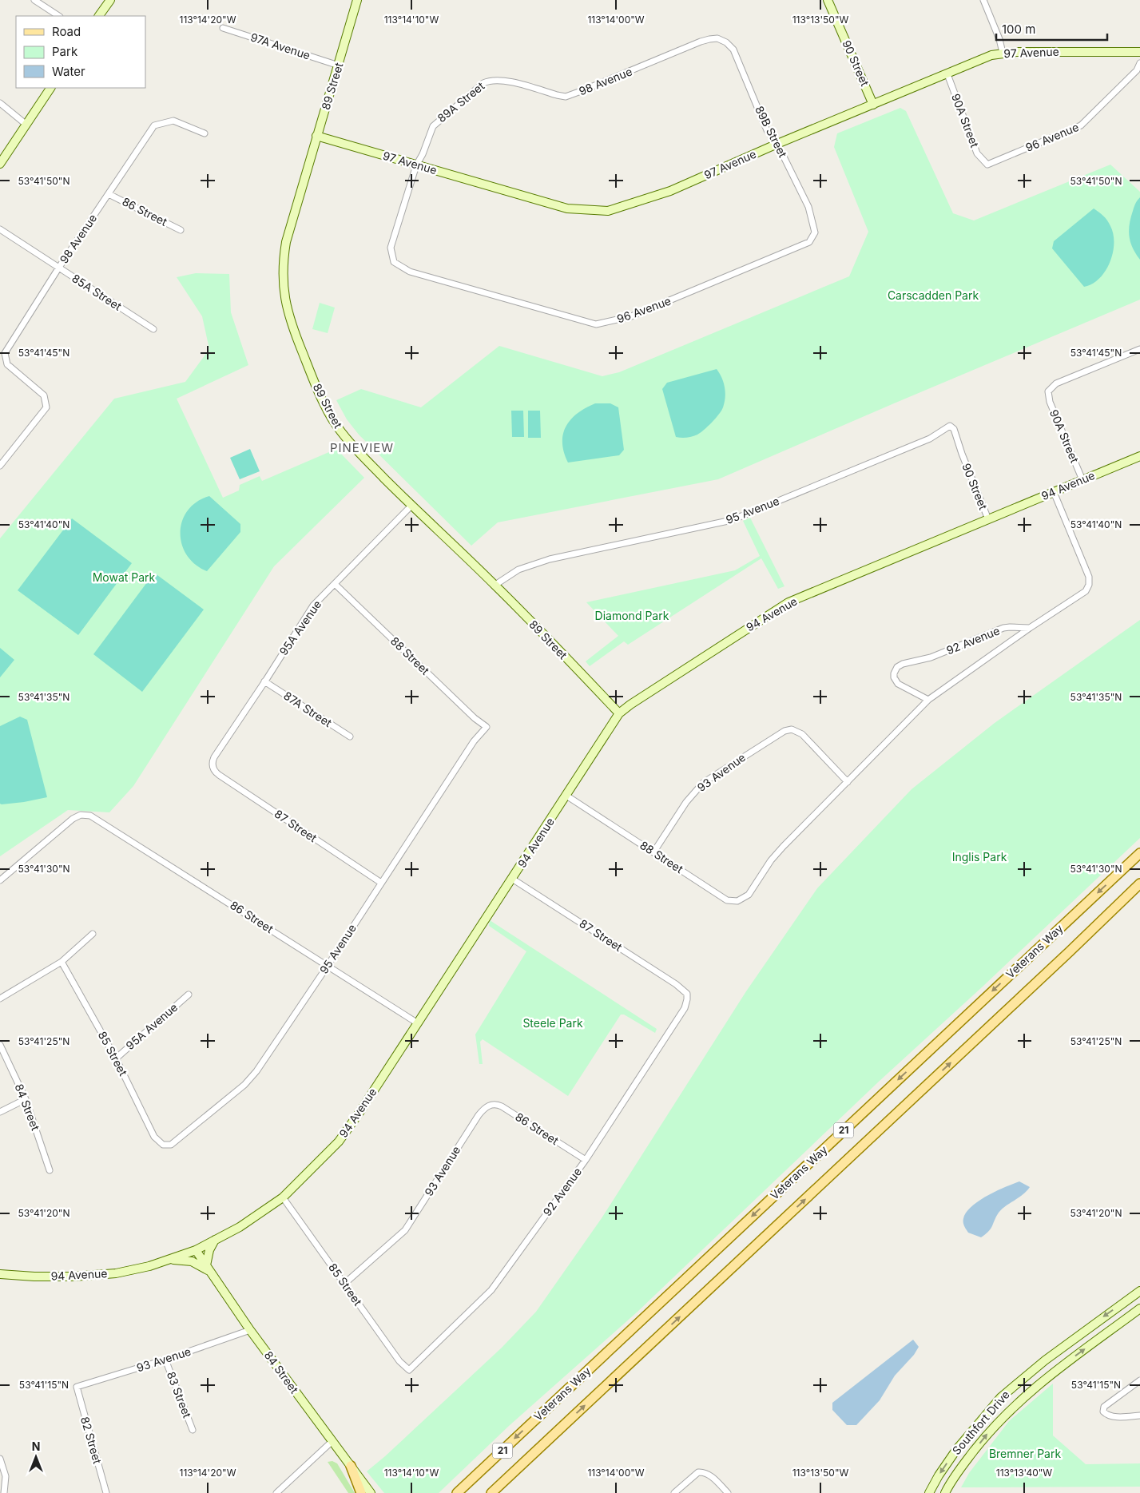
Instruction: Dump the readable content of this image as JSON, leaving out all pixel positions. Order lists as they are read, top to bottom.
{
  "streets": {
    "main road": ["Veterans Way", "21"],
    "street": [
      "97A Avenue",
      "97 Avenue",
      "90 Street",
      "98 Avenue",
      "89 Street",
      "89A Street",
      "90A Street",
      "89B Street",
      "96 Avenue",
      "86 Street",
      "85A Street",
      "94 Avenue",
      "95 Avenue",
      "95A Avenue",
      "92 Avenue",
      "88 Street",
      "87A Street",
      "93 Avenue",
      "87 Street",
      "85 Street",
      "84 Street",
      "83 Street",
      "Southfort Drive",
      "82 Street"
    ]
  },
  "crossings": [
    ["97A Avenue", "89 Street"],
    ["97 Avenue", "90 Street"],
    ["97 Avenue", "89 Street"],
    ["97 Avenue", "89A Street"],
    ["97 Avenue", "90A Street"],
    ["97 Avenue", "89B Street"],
    ["90 Street", "94 Avenue"],
    ["90 Street", "95 Avenue"],
    ["98 Avenue", "89A Street"],
    ["98 Avenue", "89B Street"],
    ["98 Avenue", "86 Street"],
    ["98 Avenue", "85A Street"],
    ["89 Street", "94 Avenue"],
    ["89 Street", "95 Avenue"],
    ["89 Street", "95A Avenue"],
    ["89A Street", "96 Avenue"],
    ["90A Street", "96 Avenue"],
    ["90A Street", "94 Avenue"],
    ["89B Street", "96 Avenue"],
    ["86 Street", "94 Avenue"],
    ["86 Street", "95 Avenue"],
    ["86 Street", "92 Avenue"],
    ["86 Street", "93 Avenue"],
    ["94 Avenue", "88 Street"],
    ["94 Avenue", "87 Street"],
    ["94 Avenue", "85 Street"],
    ["94 Avenue", "84 Street"],
    ["95 Avenue", "88 Street"],
    ["95 Avenue", "87 Street"],
    ["95 Avenue", "85 Street"],
    ["95A Avenue", "88 Street"],
    ["95A Avenue", "87A Street"],
    ["95A Avenue", "87 Street"],
    ["95A Avenue", "85 Street"],
    ["92 Avenue", "88 Street"],
    ["92 Avenue", "93 Avenue"],
    ["92 Avenue", "87 Street"],
    ["92 Avenue", "85 Street"],
    ["88 Street", "93 Avenue"],
    ["93 Avenue", "85 Street"],
    ["93 Avenue", "84 Street"],
    ["93 Avenue", "83 Street"],
    ["93 Avenue", "82 Street"]
  ],
  "districts": ["PINEVIEW"],
  "parks": [
    "Carscadden Park",
    "Mowat Park",
    "Diamond Park",
    "Inglis Park",
    "Steele Park",
    "Bremner Park"
  ],
  "legend": ["Road", "Park", "Water"],
  "scale_bar": "100 m",
  "north": "top",
  "coordinates": [
    "113°14'20\"W",
    "113°14'10\"W",
    "113°14'00\"W",
    "113°13'50\"W",
    "53°41'50\"N",
    "53°41'45\"N",
    "53°41'40\"N",
    "53°41'35\"N",
    "53°41'30\"N",
    "53°41'25\"N",
    "53°41'20\"N",
    "53°41'15\"N",
    "113°13'40\"W"
  ]
}
